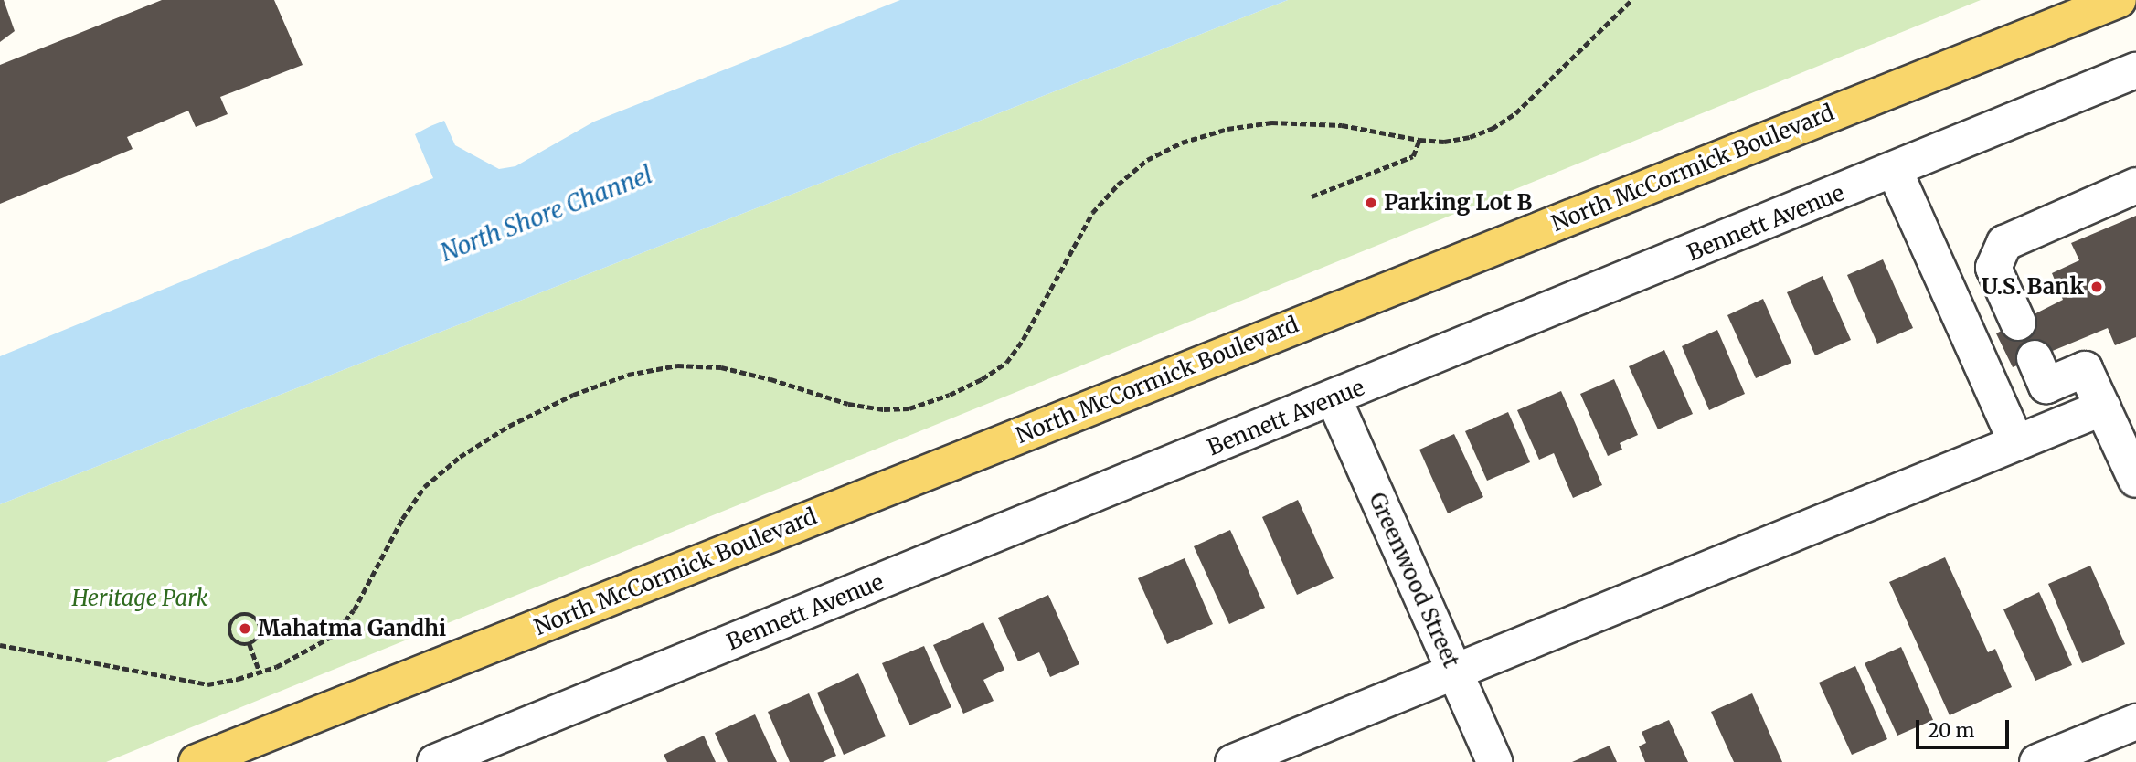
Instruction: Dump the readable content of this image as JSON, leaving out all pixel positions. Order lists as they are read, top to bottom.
{
  "streets": {
    "main road": ["North McCormick Boulevard"],
    "street": ["Bennett Avenue", "Greenwood Street"]
  },
  "crossings": [
    ["Bennett Avenue", "Greenwood Street"]
  ],
  "water": ["North Shore Channel"],
  "parks": ["Heritage Park"],
  "places": ["Parking Lot B", "U.S. Bank", "Mahatma Gandhi"],
  "scale_bar": "20 m"
}
